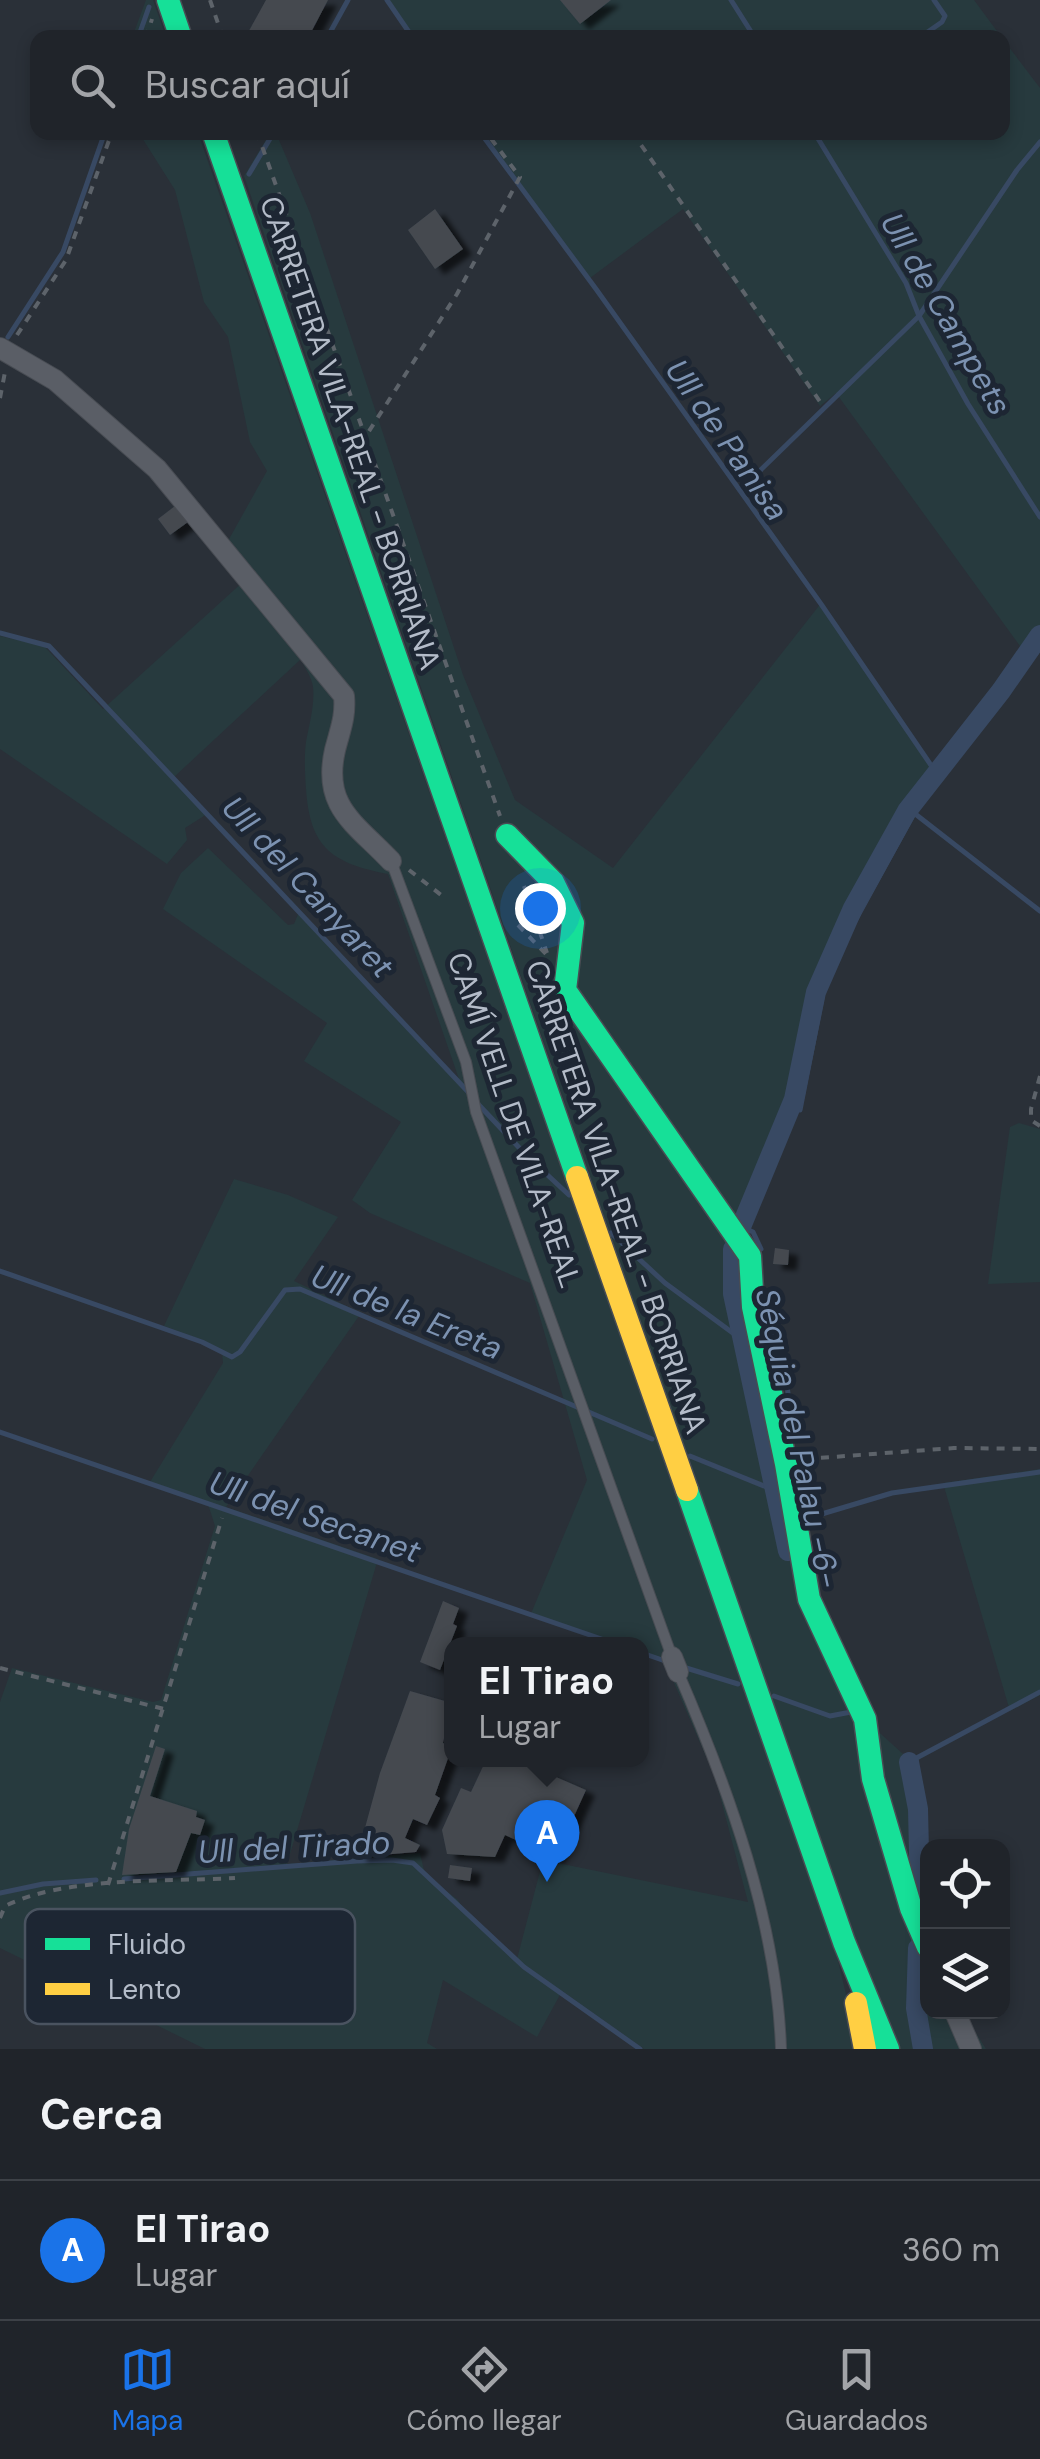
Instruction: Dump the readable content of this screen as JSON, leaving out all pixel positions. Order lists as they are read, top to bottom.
{
  "streets": {
    "main road": ["CARRETERA VILA-REAL - BORRIANA"],
    "street": ["CAMÍ VELL DE VILA-REAL"]
  },
  "water": [
    "Ull de Campets",
    "Ull de Panisa",
    "Ull del Canyaret",
    "Ull de la Ereta",
    "Séquia del Palau -6-",
    "Ull del Secanet",
    "Ull del Tirado"
  ],
  "legend": ["Fluido", "Lento"],
  "page": {
    "search": "Buscar aquí",
    "popup": ["El Tirao", "Lugar"],
    "pins": "A",
    "heading": "Cerca",
    "list": [
      {
        "mark": "A",
        "name": "El Tirao",
        "note": "Lugar",
        "value": "360 m"
      }
    ],
    "nav": ["Mapa", "Cómo llegar", "Guardados"]
  }
}
